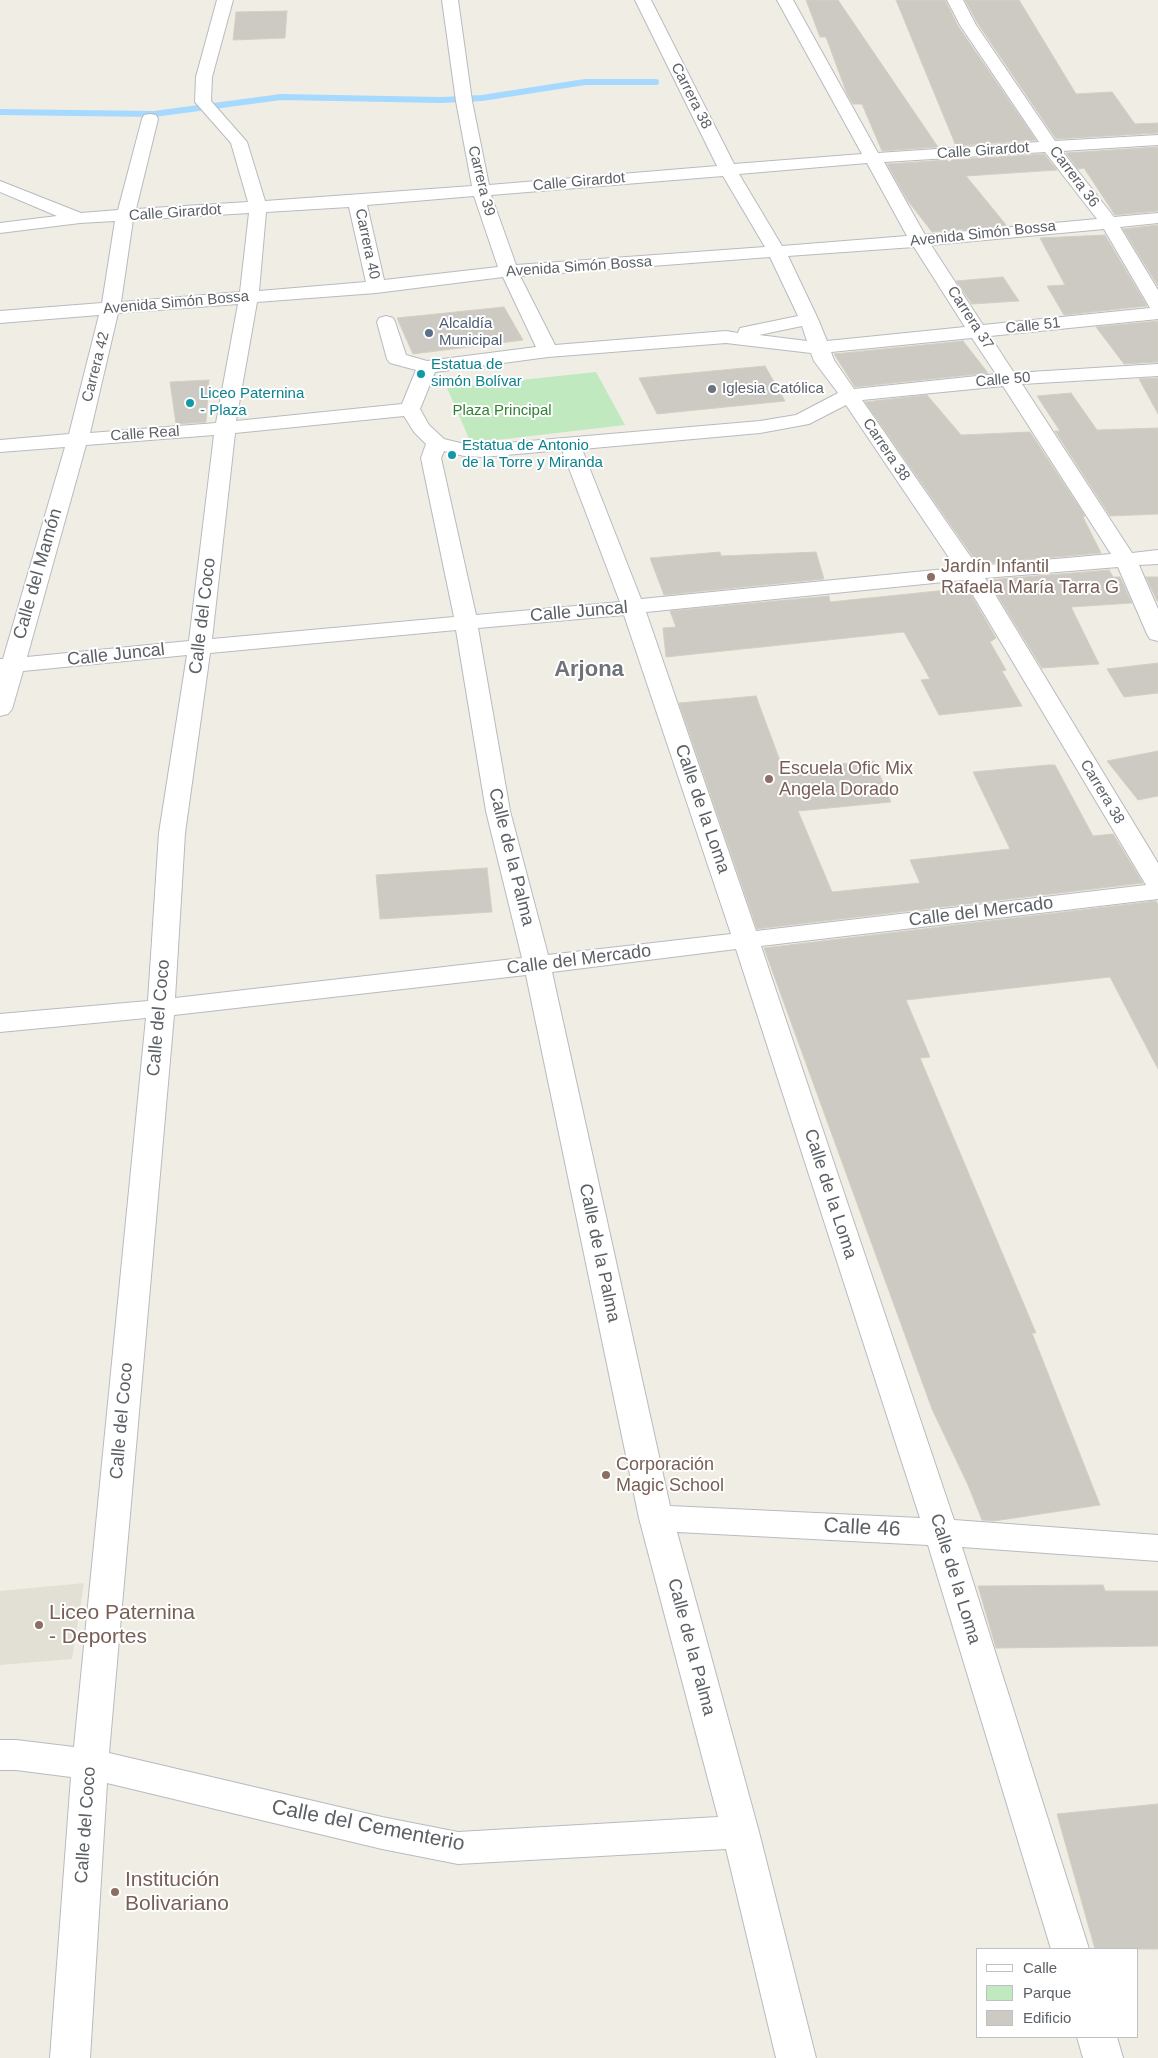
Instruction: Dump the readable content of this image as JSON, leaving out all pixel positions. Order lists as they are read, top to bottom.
{
  "streets": {
    "street": [
      "Carrera 38",
      "Calle Girardot",
      "Carrera 36",
      "Carrera 39",
      "Avenida Simón Bossa",
      "Carrera 40",
      "Carrera 37",
      "Calle 51",
      "Carrera 42",
      "Calle 50",
      "Calle Real",
      "Calle del Mamón",
      "Calle Juncal",
      "Calle del Coco",
      "Calle de la Loma",
      "Calle de la Palma",
      "Calle del Mercado",
      "Calle 46",
      "Calle del Cementerio"
    ]
  },
  "crossings": [
    ["Carrera 38", "Calle Girardot"],
    ["Carrera 38", "Avenida Simón Bossa"],
    ["Carrera 38", "Calle 51"],
    ["Carrera 38", "Calle 50"],
    ["Carrera 38", "Calle Juncal"],
    ["Calle Girardot", "Carrera 36"],
    ["Calle Girardot", "Carrera 39"],
    ["Calle Girardot", "Carrera 40"],
    ["Calle Girardot", "Carrera 37"],
    ["Calle Girardot", "Carrera 42"],
    ["Calle Girardot", "Calle del Coco"],
    ["Carrera 36", "Avenida Simón Bossa"],
    ["Carrera 39", "Avenida Simón Bossa"],
    ["Avenida Simón Bossa", "Carrera 40"],
    ["Avenida Simón Bossa", "Carrera 37"],
    ["Avenida Simón Bossa", "Carrera 42"],
    ["Avenida Simón Bossa", "Calle del Coco"],
    ["Carrera 37", "Calle 51"],
    ["Carrera 37", "Calle 50"],
    ["Carrera 37", "Calle Juncal"],
    ["Carrera 42", "Calle Real"],
    ["Carrera 42", "Calle del Mamón"],
    ["Calle Real", "Calle del Mamón"],
    ["Calle Real", "Calle del Coco"],
    ["Calle del Mamón", "Calle Juncal"],
    ["Calle Juncal", "Calle del Coco"],
    ["Calle Juncal", "Calle de la Loma"],
    ["Calle Juncal", "Calle de la Palma"],
    ["Calle del Coco", "Calle del Mercado"],
    ["Calle del Coco", "Calle del Cementerio"],
    ["Calle de la Loma", "Calle del Mercado"],
    ["Calle de la Loma", "Calle 46"],
    ["Calle de la Palma", "Calle del Mercado"],
    ["Calle de la Palma", "Calle 46"],
    ["Calle de la Palma", "Calle del Cementerio"]
  ],
  "districts": ["Arjona"],
  "parks": ["Plaza Principal"],
  "places": [
    "Alcaldía Municipal",
    "Estatua de simón Bolívar",
    "Iglesia Católica",
    "Liceo Paternina - Plaza",
    "Estatua de Antonio de la Torre y Miranda",
    "Jardín Infantil Rafaela María Tarra G",
    "Escuela Ofic Mix Angela Dorado",
    "Corporación Magic School",
    "Liceo Paternina - Deportes",
    "Institución Bolivariano"
  ],
  "legend": ["Calle", "Parque", "Edificio"]
}
